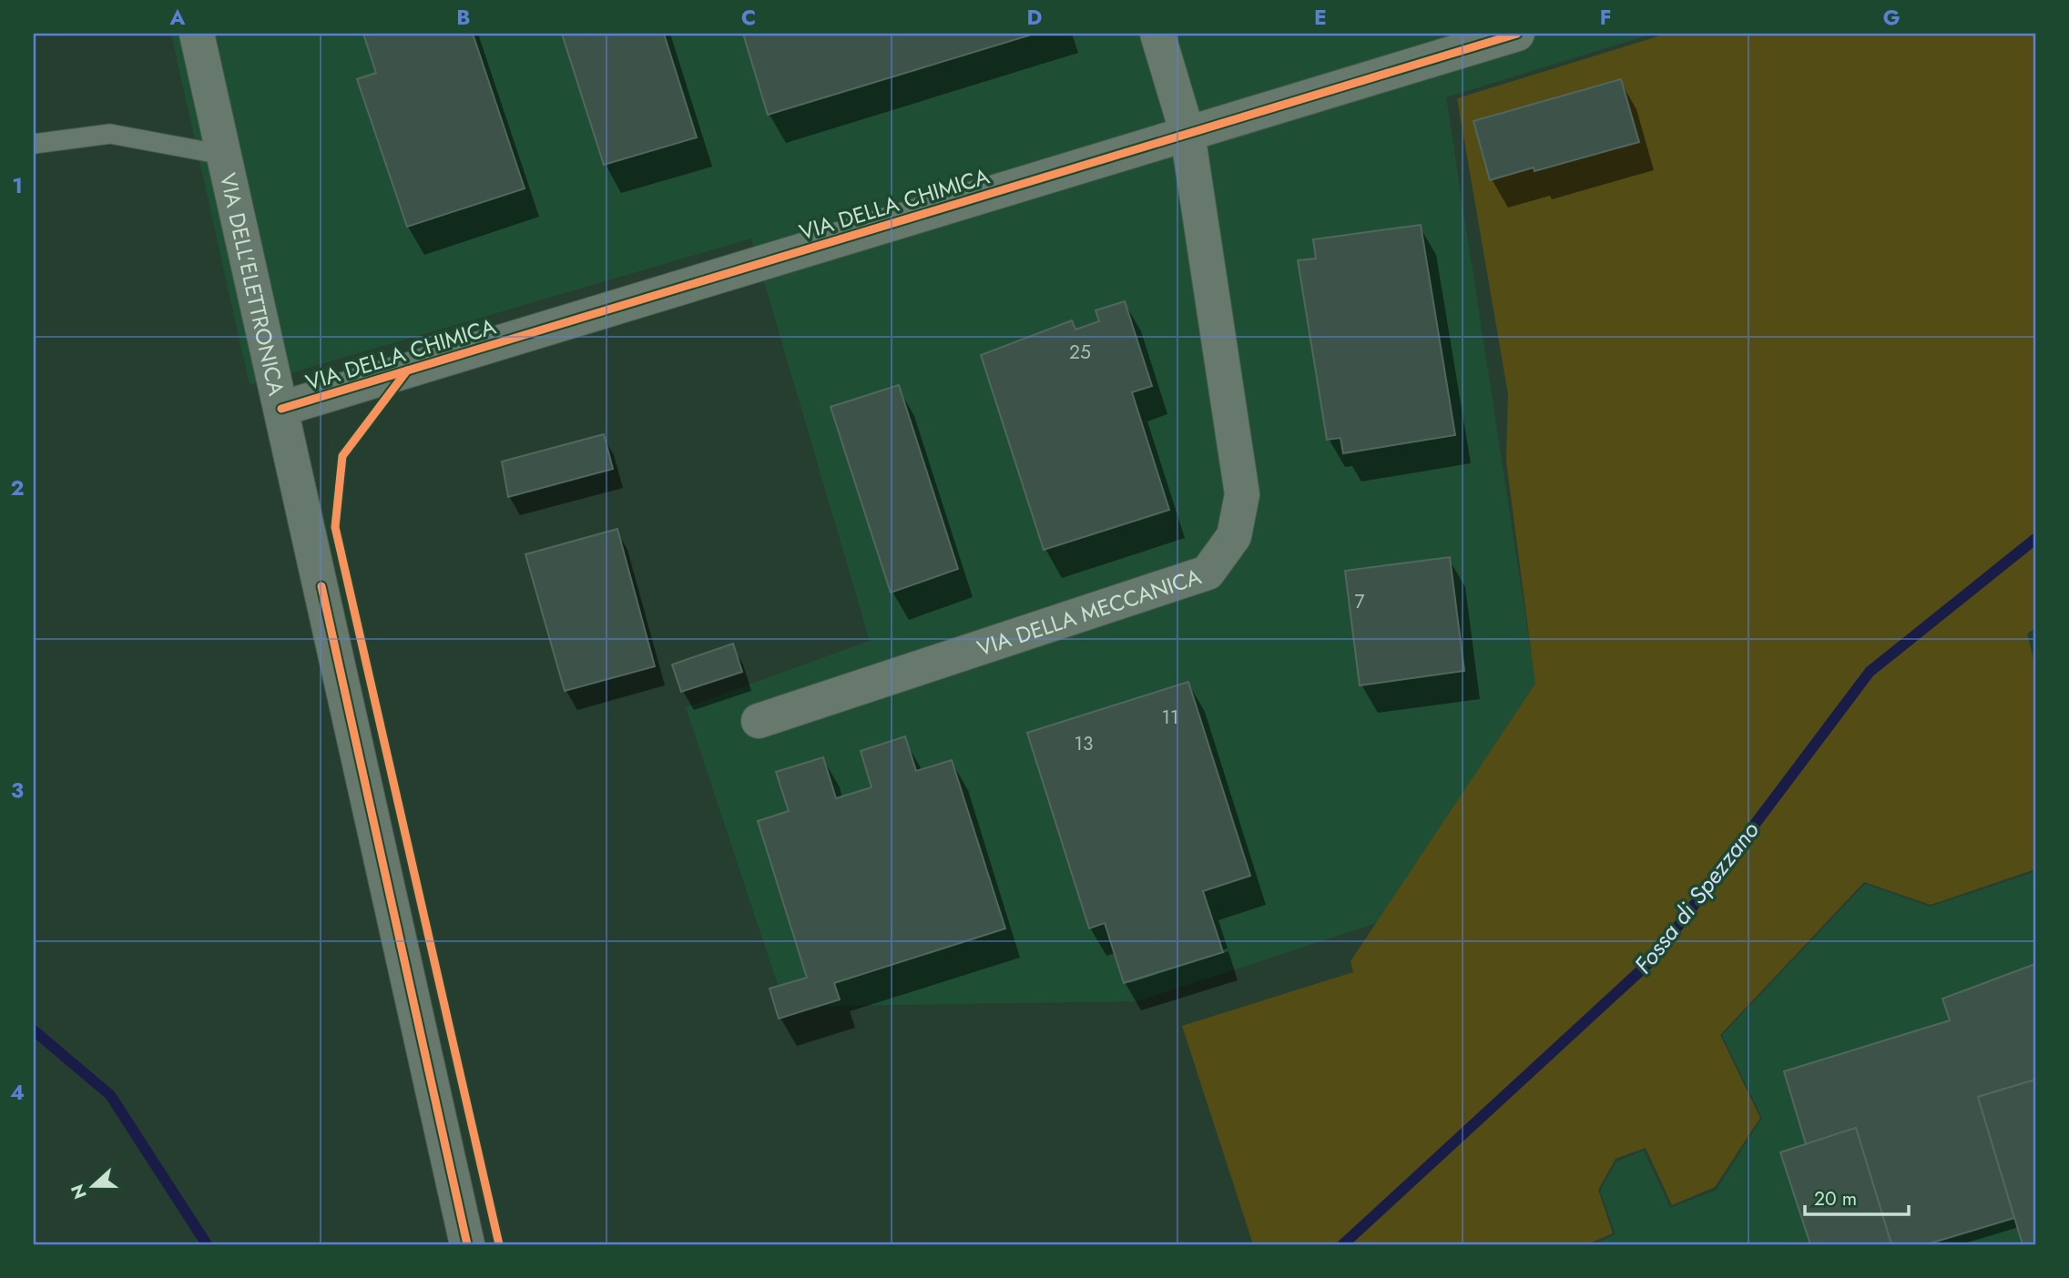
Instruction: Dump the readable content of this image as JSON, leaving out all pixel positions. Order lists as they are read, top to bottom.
{
  "streets": {
    "street": ["VIA DELLA CHIMICA", "VIA DELL'ELETTRONICA", "VIA DELLA MECCANICA"]
  },
  "crossings": [
    ["VIA DELLA CHIMICA", "VIA DELL'ELETTRONICA"],
    ["VIA DELLA CHIMICA", "VIA DELLA MECCANICA"]
  ],
  "water": ["Fossa di Spezzano"],
  "house_numbers": [
    "25",
    "7",
    "11",
    "13"
  ],
  "scale_bar": "20 m",
  "north": "left",
  "grid": {
    "columns": [
      "A",
      "B",
      "C",
      "D",
      "E",
      "F",
      "G"
    ],
    "rows": [
      "1",
      "2",
      "3",
      "4"
    ]
  }
}
